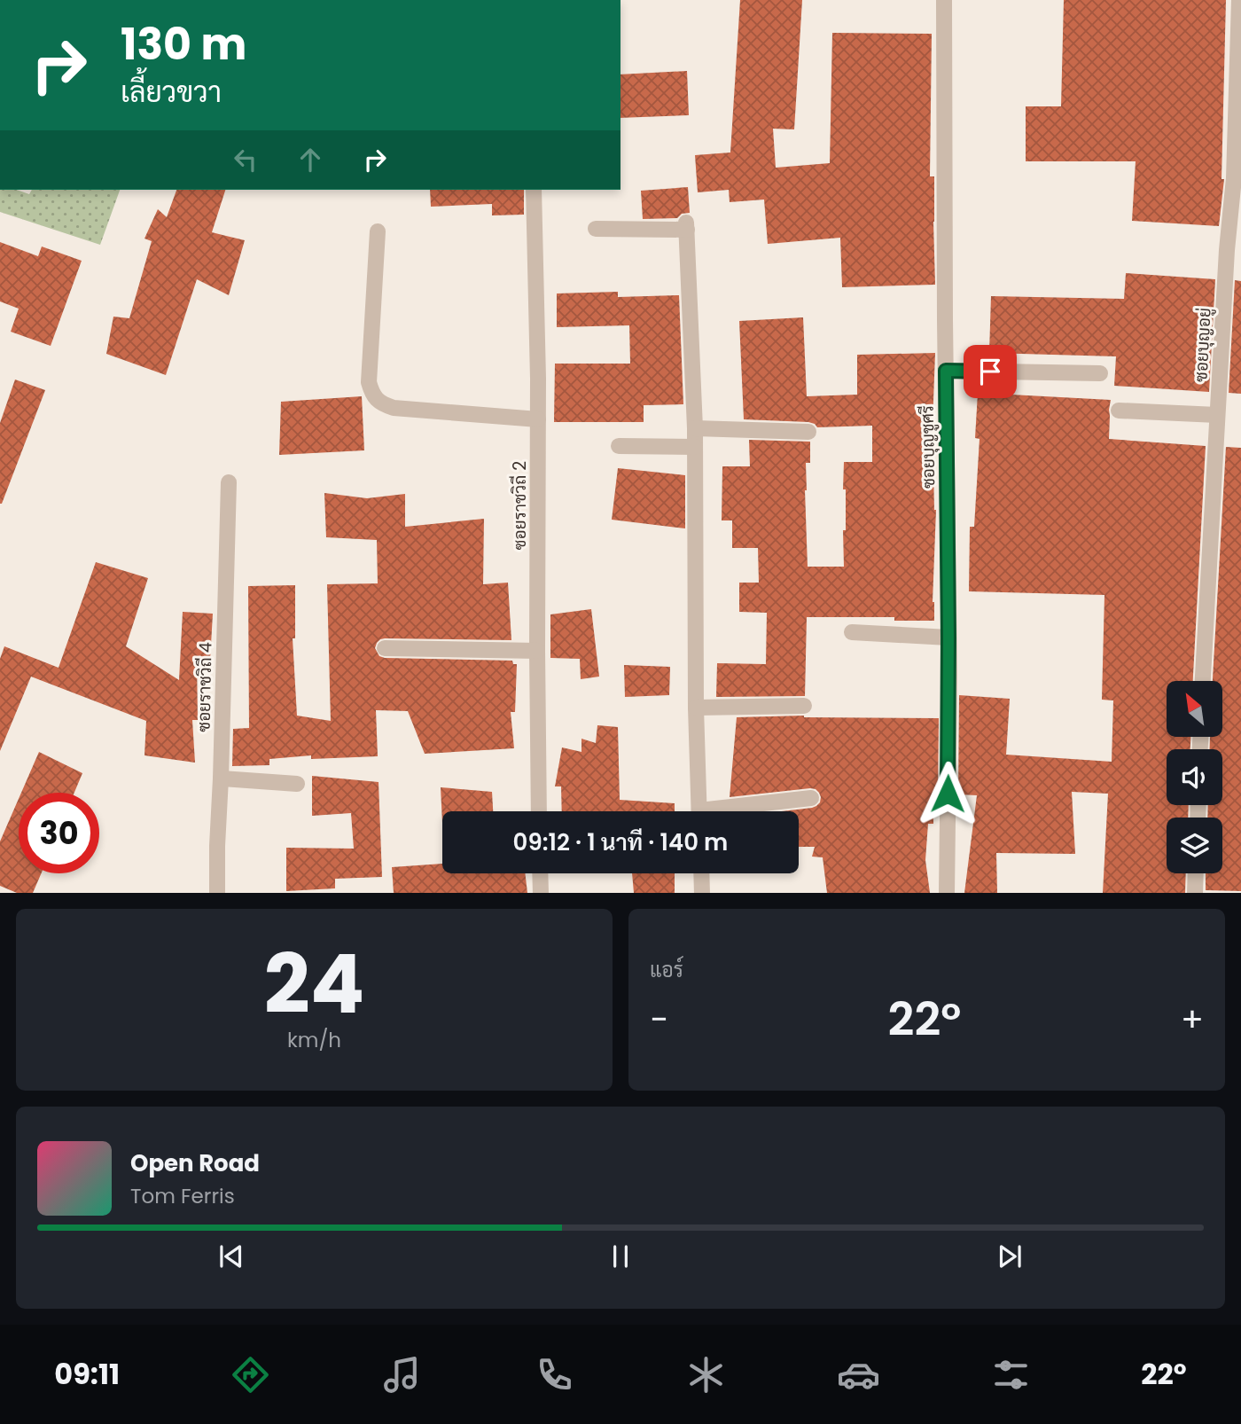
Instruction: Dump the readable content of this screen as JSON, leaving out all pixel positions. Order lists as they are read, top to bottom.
{
  "streets": {
    "street": [
      "ซอยบุญอยู่",
      "ซอยบุญชูศรี",
      "ซอยราชวิถี 2",
      "ซอยราชวิถี 4"
    ]
  },
  "north": "top left",
  "page": {
    "turn": ["130 m", "เลี้ยวขวา"],
    "limit": "30",
    "trip": "09:12 · 1 นาที · 140 m",
    "tile": [
      ["24", "km/h"],
      "แอร์"
    ],
    "heat": ["−", "22°", "+"],
    "song": ["Open Road", "Tom Ferris"],
    "tabs": ["09:11", "22°"]
  }
}
